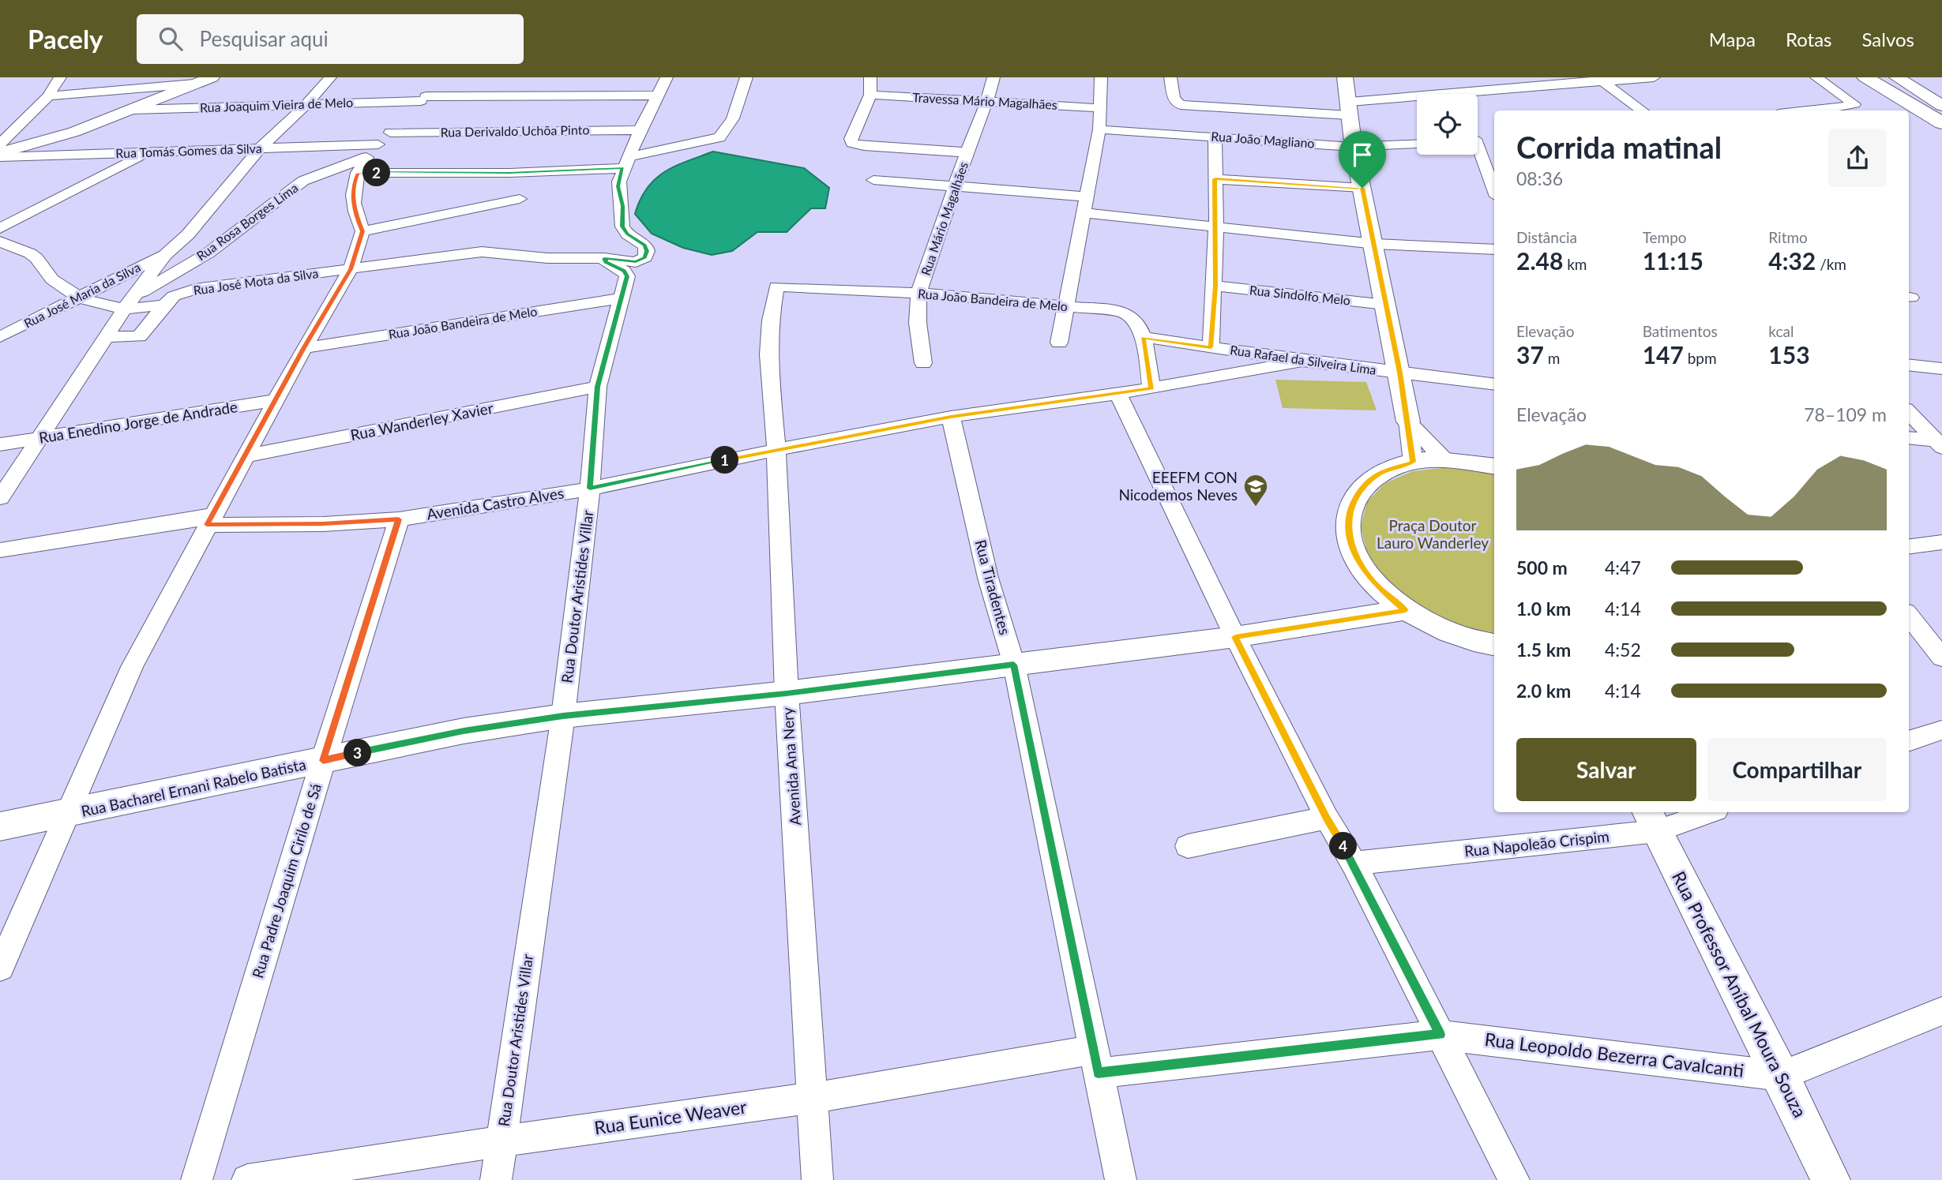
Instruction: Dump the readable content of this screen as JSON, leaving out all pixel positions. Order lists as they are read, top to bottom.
{
  "streets": {
    "street": [
      "Travessa Mário Magalhães",
      "Rua Joaquim Vieira de Melo",
      "Rua Derivaldo Uchõa Pinto",
      "Rua João Magliano",
      "Rua Tomás Gomes da Silva",
      "Rua Mário Magalhães",
      "Rua Rosa Borges Lima",
      "Rua José Mota da Silva",
      "Rua José Maria da Silva",
      "Rua Sindolfo Melo",
      "Rua João Bandeira de Melo",
      "Rua Rafael da Silveira Lima",
      "Rua Wanderley Xavier",
      "Rua Enedino Jorge de Andrade",
      "Avenida Castro Alves",
      "Rua Tiradentes",
      "Rua Doutor Aristides Villar",
      "Avenida Ana Nery",
      "Rua Bacharel Ernani Rabelo Batista",
      "Rua Napoleão Crispim",
      "Rua Padre Joaquim Cirilo de Sá",
      "Rua Professor Aníbal Moura Souza",
      "Rua Leopoldo Bezerra Cavalcanti",
      "Rua Eunice Weaver"
    ]
  },
  "crossings": [
    ["Travessa Mário Magalhães", "Rua Mário Magalhães"],
    ["Rua Mário Magalhães", "Rua João Bandeira de Melo"],
    ["Rua Rosa Borges Lima", "Rua José Mota da Silva"],
    ["Rua João Bandeira de Melo", "Rua Rafael da Silveira Lima"],
    ["Rua João Bandeira de Melo", "Avenida Castro Alves"],
    ["Rua João Bandeira de Melo", "Rua Doutor Aristides Villar"],
    ["Rua João Bandeira de Melo", "Avenida Ana Nery"],
    ["Rua Rafael da Silveira Lima", "Avenida Castro Alves"],
    ["Rua Wanderley Xavier", "Rua Doutor Aristides Villar"],
    ["Avenida Castro Alves", "Rua Tiradentes"],
    ["Avenida Castro Alves", "Rua Doutor Aristides Villar"],
    ["Avenida Castro Alves", "Avenida Ana Nery"],
    ["Avenida Castro Alves", "Rua Padre Joaquim Cirilo de Sá"],
    ["Rua Tiradentes", "Rua Bacharel Ernani Rabelo Batista"],
    ["Rua Tiradentes", "Rua Eunice Weaver"],
    ["Rua Doutor Aristides Villar", "Rua Bacharel Ernani Rabelo Batista"],
    ["Rua Doutor Aristides Villar", "Rua Eunice Weaver"],
    ["Avenida Ana Nery", "Rua Bacharel Ernani Rabelo Batista"],
    ["Avenida Ana Nery", "Rua Eunice Weaver"],
    ["Rua Bacharel Ernani Rabelo Batista", "Rua Padre Joaquim Cirilo de Sá"],
    ["Rua Napoleão Crispim", "Rua Professor Aníbal Moura Souza"],
    ["Rua Professor Aníbal Moura Souza", "Rua Leopoldo Bezerra Cavalcanti"],
    ["Rua Leopoldo Bezerra Cavalcanti", "Rua Eunice Weaver"]
  ],
  "parks": ["Praça Doutor Lauro Wanderley"],
  "places": {
    "school or university": ["EEEFM CON Nicodemos Neves"]
  },
  "page": {
    "header": "Pacely",
    "search": "Pesquisar aqui",
    "nav": ["Mapa", "Rotas", "Salvos"],
    "heading": ["Corrida matinal", "08:36"],
    "pins": [
      "2",
      "1",
      "3",
      "4"
    ],
    "stats": [
      ["Distância", "2.48 km"],
      ["Tempo", "11:15"],
      ["Ritmo", "4:32 /km"],
      ["Elevação", "37 m"],
      ["Batimentos", "147 bpm"],
      ["kcal", "153"]
    ],
    "chart": ["Elevação", "78–109 m"],
    "list": [
      {
        "name": "500 m",
        "note": "4:47"
      },
      {
        "name": "1.0 km",
        "note": "4:14"
      },
      {
        "name": "1.5 km",
        "note": "4:52"
      },
      {
        "name": "2.0 km",
        "note": "4:14"
      }
    ],
    "buttons": ["Salvar", "Compartilhar"]
  }
}
